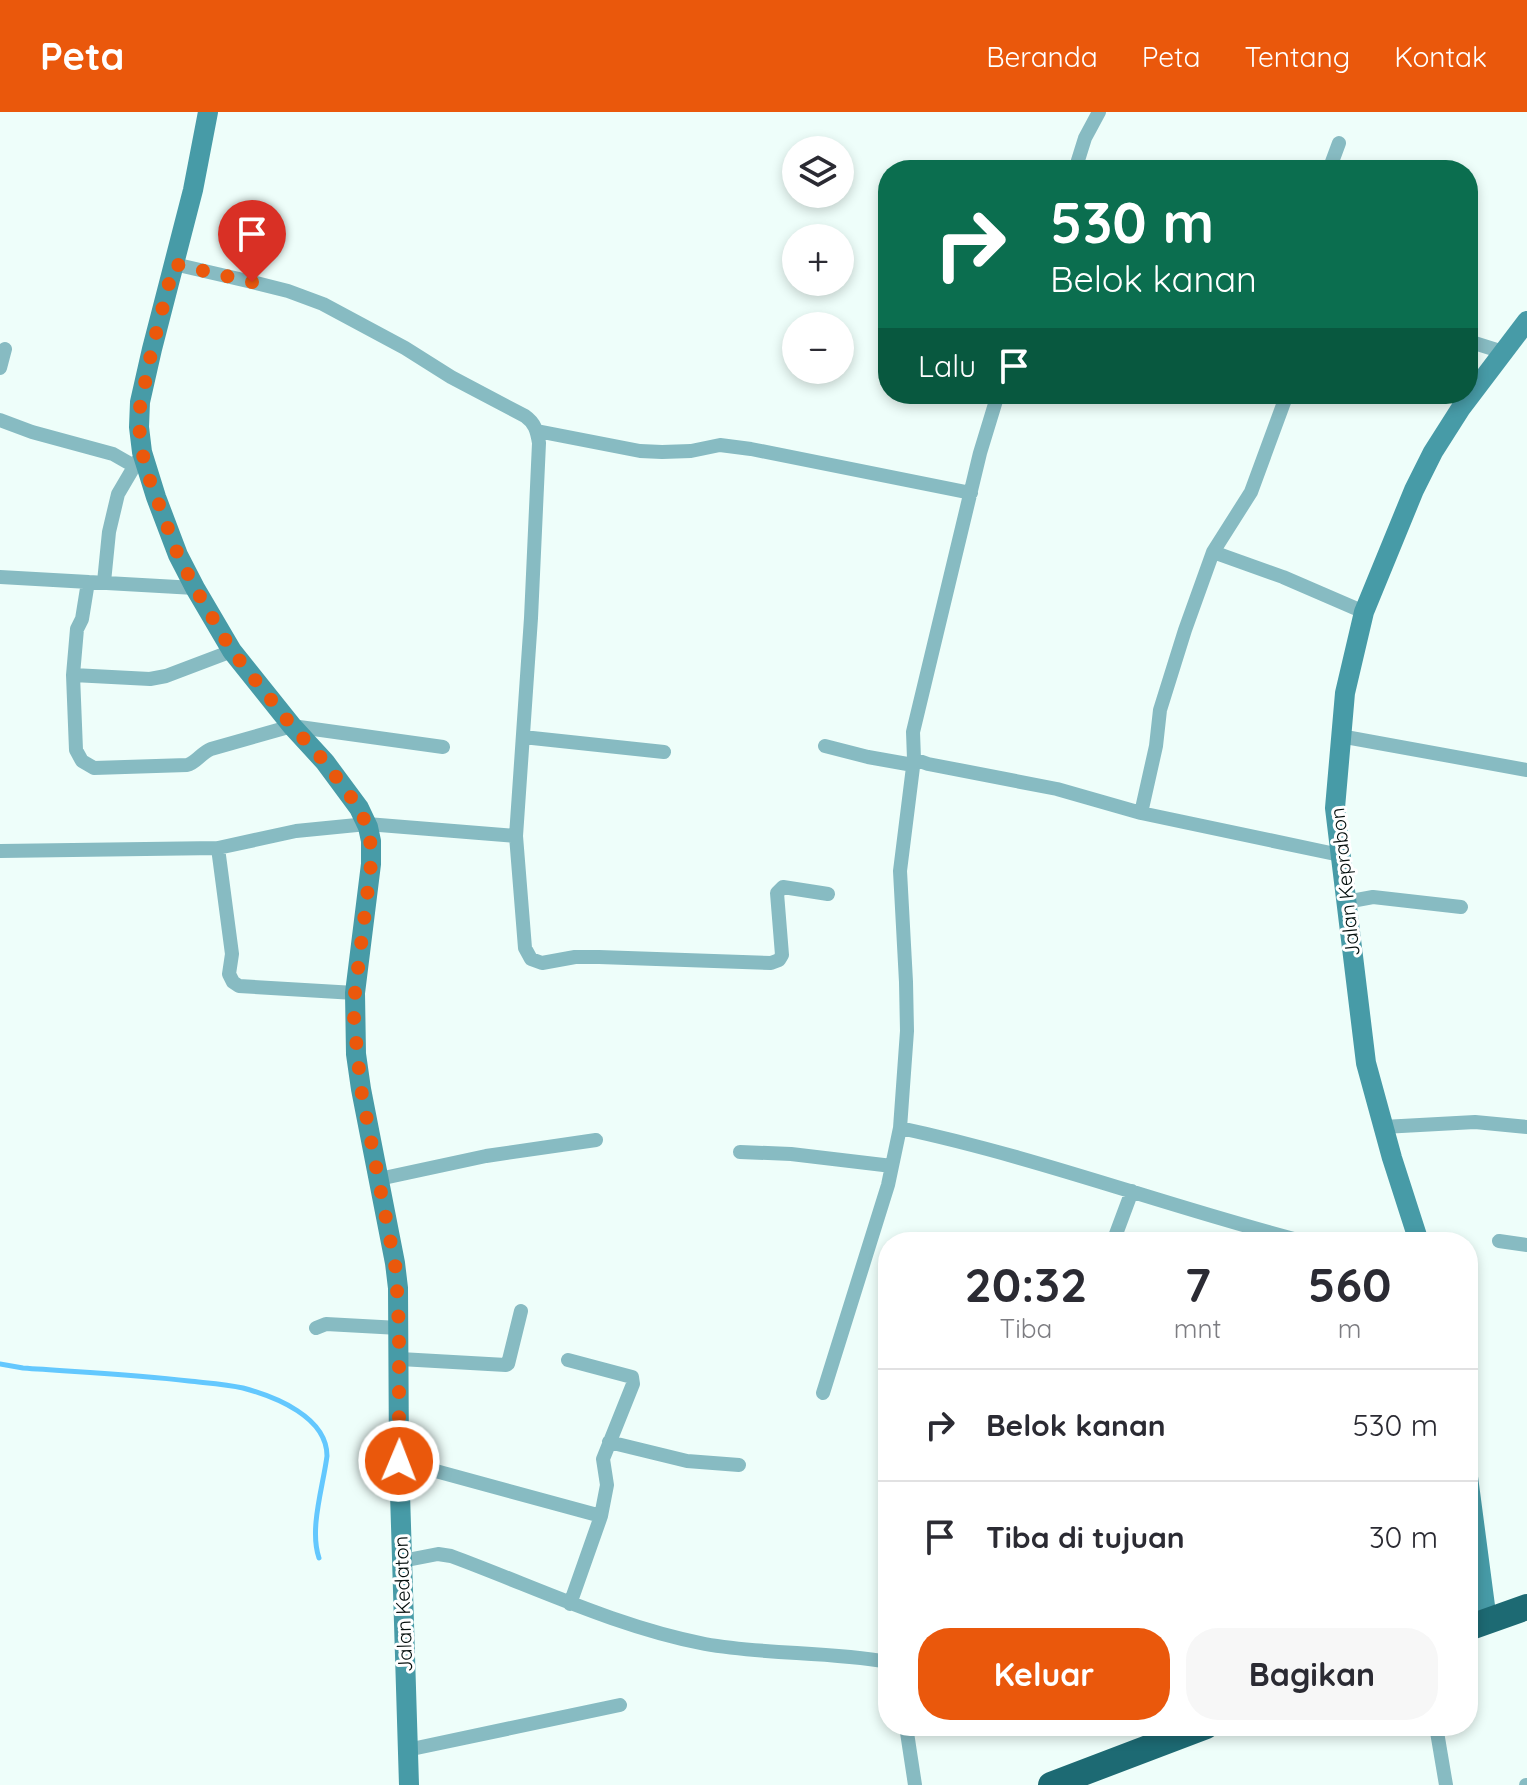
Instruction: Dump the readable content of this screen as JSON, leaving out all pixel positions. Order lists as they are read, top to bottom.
{
  "streets": {
    "street": ["Jalan Keprabon", "Jalan Kedaton"]
  },
  "page": {
    "header": "Peta",
    "nav": [
      "Beranda",
      "Peta",
      "Tentang",
      "Kontak"
    ],
    "map_buttons": ["+", "−"],
    "turn": ["530 m", "Belok kanan"],
    "then": "Lalu",
    "eta": [
      "20:32",
      "Tiba",
      "7",
      "mnt",
      "560",
      "m"
    ],
    "list": [
      {
        "name": "Belok kanan",
        "value": "530 m"
      },
      {
        "name": "Tiba di tujuan",
        "value": "30 m"
      }
    ],
    "buttons": ["Keluar", "Bagikan"]
  }
}
